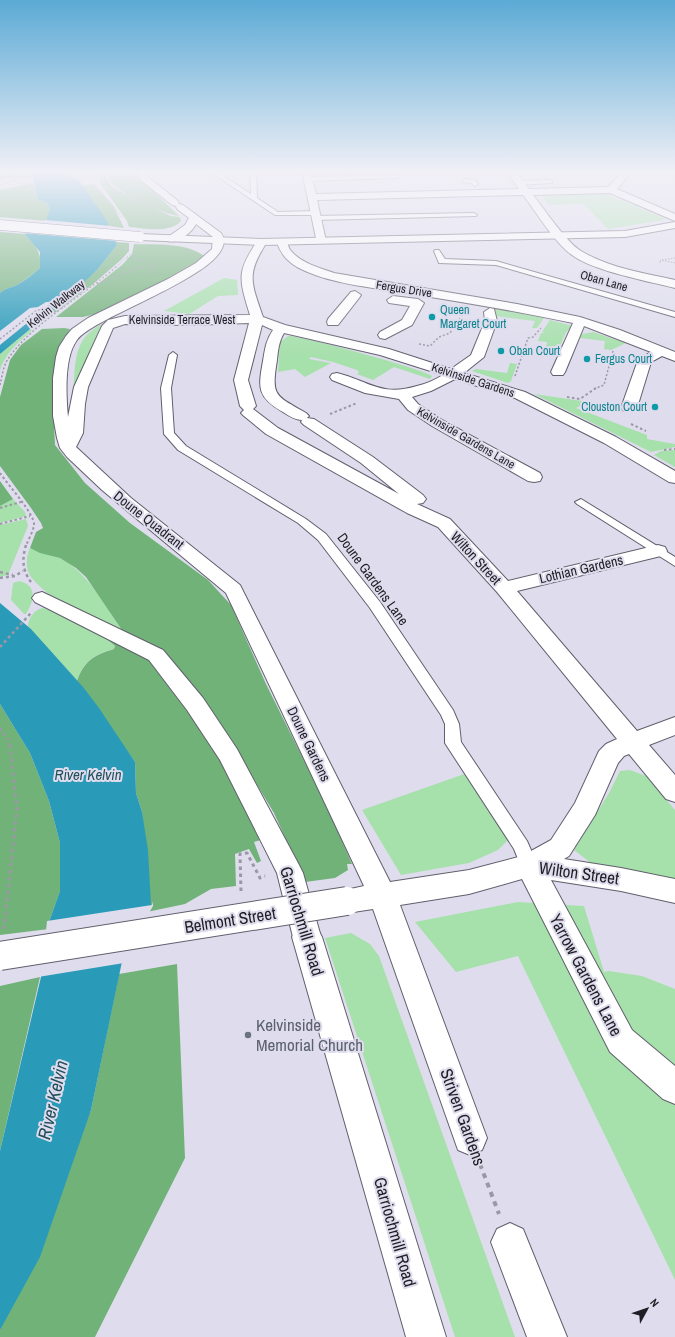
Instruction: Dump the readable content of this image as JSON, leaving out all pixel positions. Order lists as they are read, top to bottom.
{
  "streets": {
    "street": [
      "Fergus Drive",
      "Kelvinside Terrace West",
      "Kelvinside Gardens",
      "Kelvinside Gardens Lane",
      "Doune Quadrant",
      "Wilton Street",
      "Lothian Gardens",
      "Doune Gardens",
      "Belmont Street",
      "Garriochmill Road",
      "Yarrow Gardens Lane",
      "Striven Gardens"
    ],
    "lane": ["Oban Lane", "Doune Gardens Lane"],
    "path": ["Kelvin Walkway"]
  },
  "crossings": [
    ["Kelvinside Terrace West", "Kelvinside Gardens"],
    ["Kelvinside Terrace West", "Doune Quadrant"],
    ["Kelvinside Terrace West", "Wilton Street"],
    ["Kelvinside Gardens", "Wilton Street"],
    ["Doune Quadrant", "Doune Gardens"],
    ["Wilton Street", "Lothian Gardens"],
    ["Wilton Street", "Doune Gardens Lane"],
    ["Wilton Street", "Belmont Street"],
    ["Wilton Street", "Yarrow Gardens Lane"],
    ["Doune Gardens Lane", "Belmont Street"],
    ["Doune Gardens Lane", "Yarrow Gardens Lane"],
    ["Doune Gardens", "Belmont Street"],
    ["Doune Gardens", "Striven Gardens"],
    ["Belmont Street", "Yarrow Gardens Lane"],
    ["Belmont Street", "Striven Gardens"]
  ],
  "water": ["River Kelvin"],
  "places": [
    "Queen Margaret Court",
    "Oban Court",
    "Fergus Court",
    "Clouston Court",
    "Kelvinside Memorial Church"
  ],
  "north": "top right"
}
